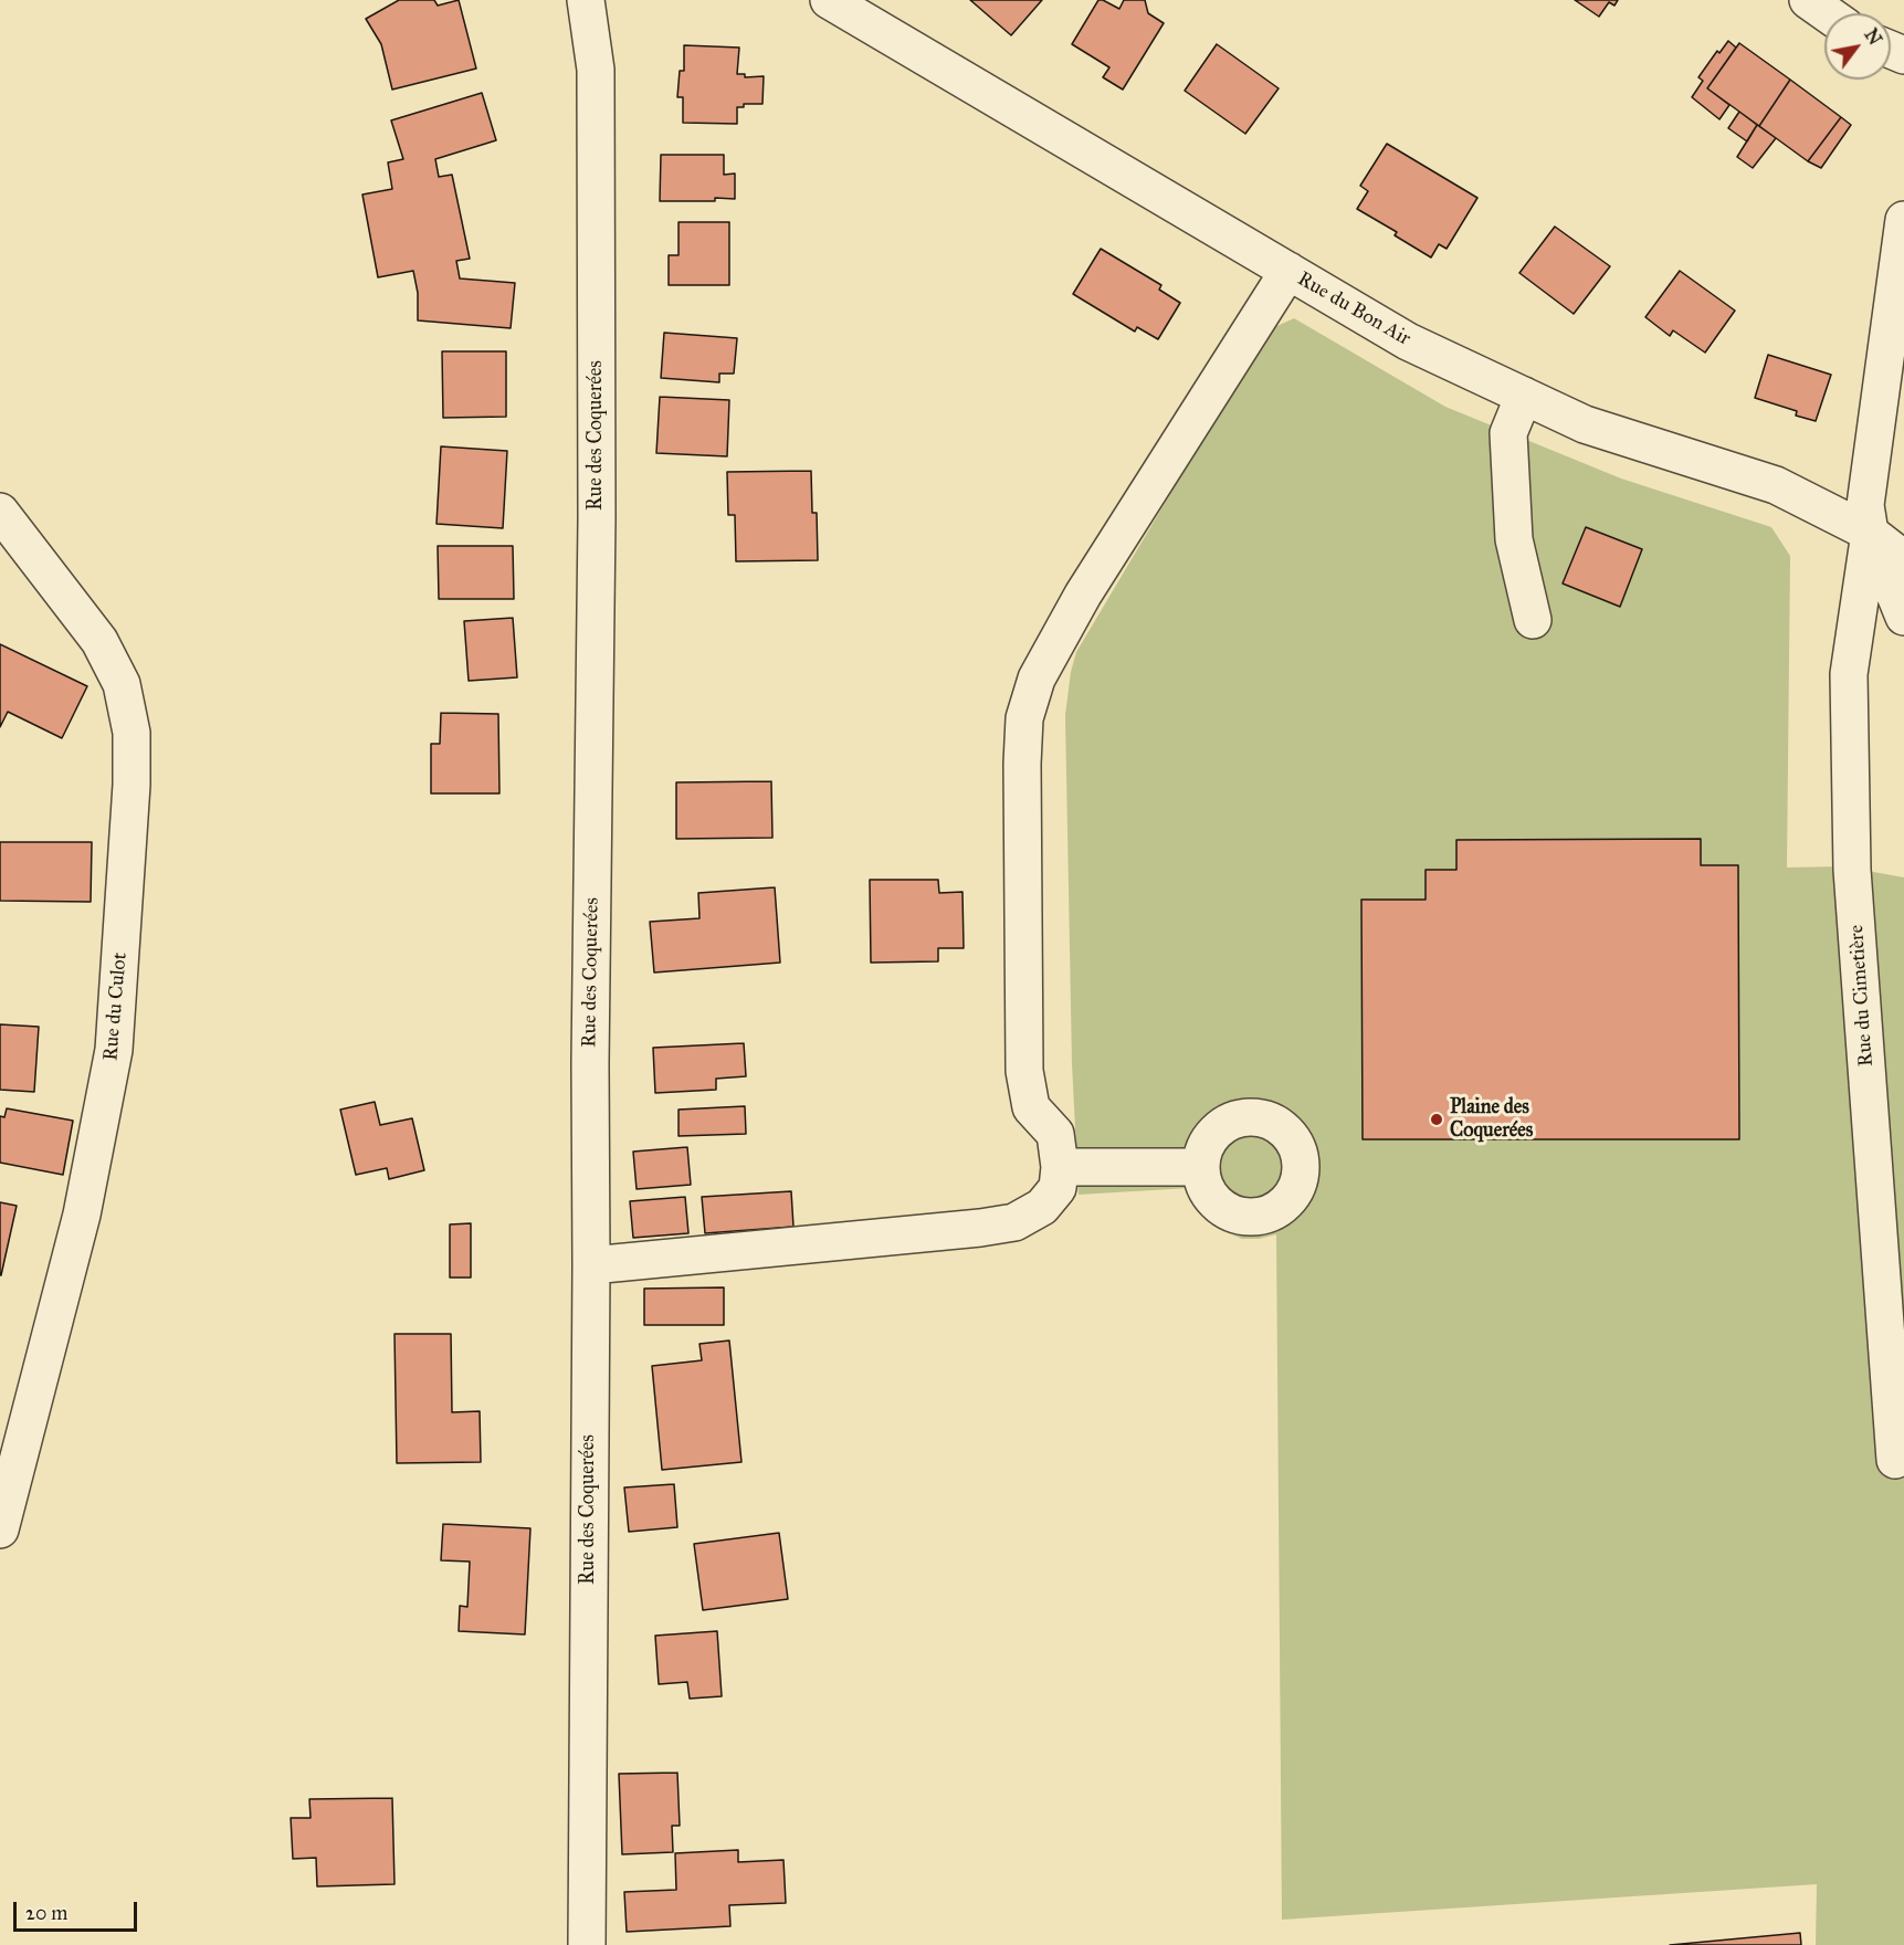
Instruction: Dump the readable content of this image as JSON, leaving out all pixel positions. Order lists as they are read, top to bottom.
{
  "streets": {
    "street": [
      "Rue du Bon Air",
      "Rue des Coquerées",
      "Rue du Cimetière",
      "Rue du Culot"
    ]
  },
  "crossings": [
    ["Rue du Bon Air", "Rue du Cimetière"]
  ],
  "places": ["Plaine des Coquerées"],
  "scale_bar": "20 m",
  "north": "top right"
}
